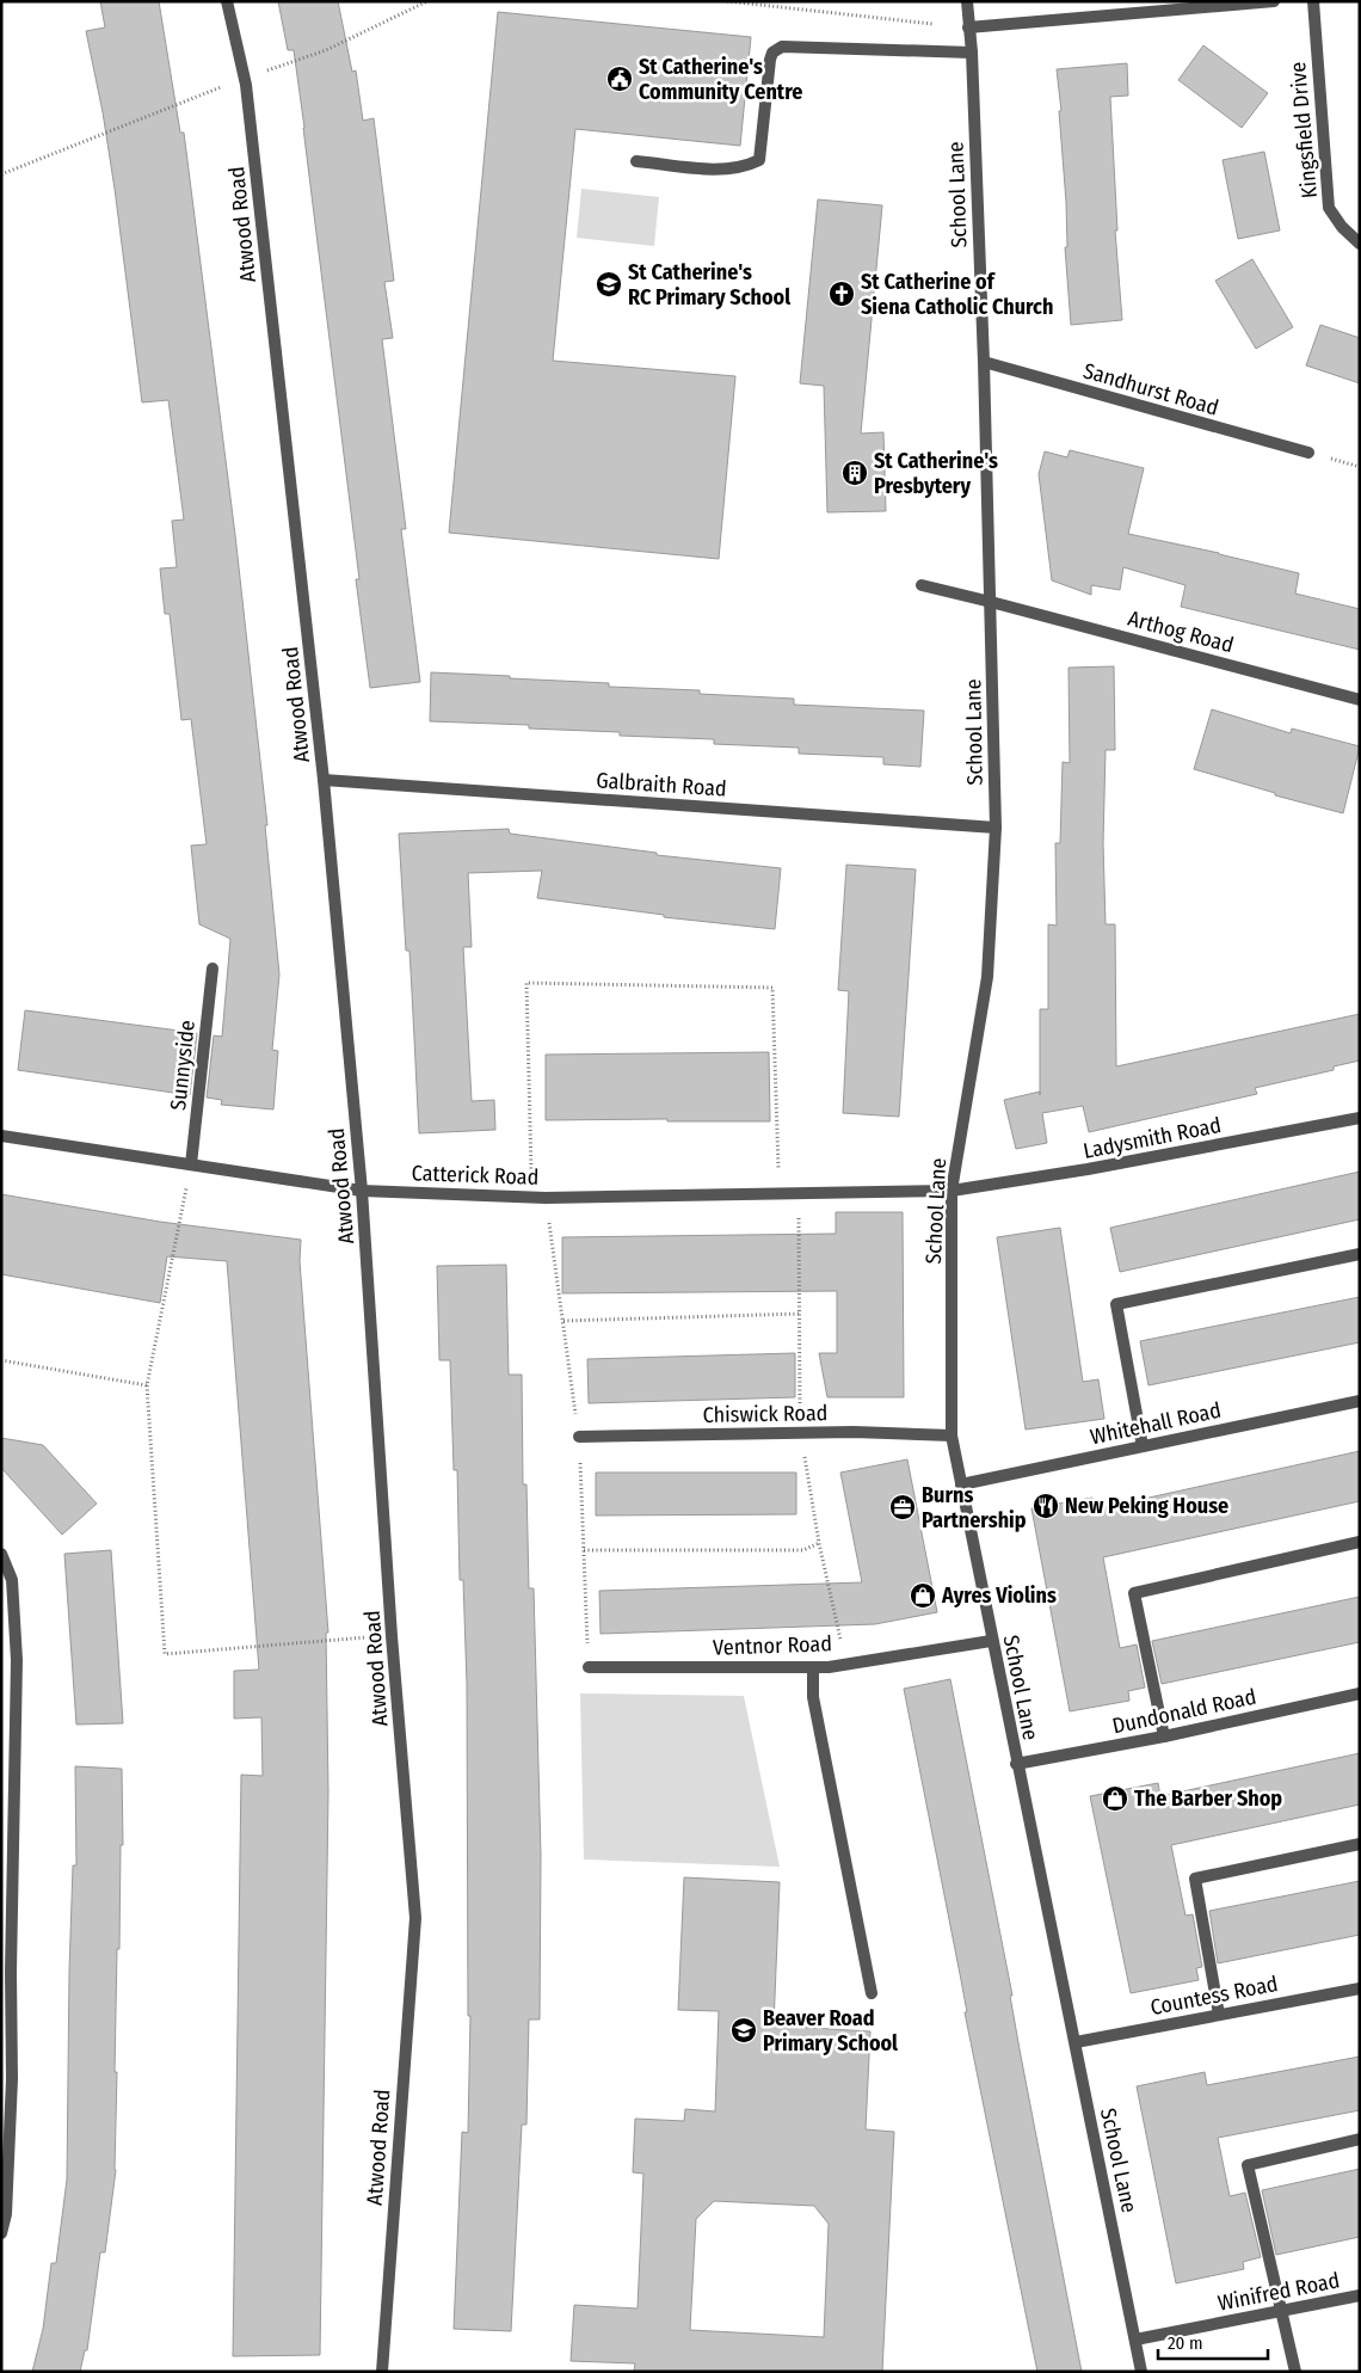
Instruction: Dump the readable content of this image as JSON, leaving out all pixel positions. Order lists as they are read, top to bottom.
{
  "streets": {
    "street": [
      "Kingsfield Drive",
      "School Lane",
      "Atwood Road",
      "Sandhurst Road",
      "Arthog Road",
      "Galbraith Road",
      "Sunnyside",
      "Ladysmith Road",
      "Catterick Road",
      "Chiswick Road",
      "Whitehall Road",
      "Ventnor Road",
      "Dundonald Road",
      "Countess Road",
      "Winifred Road"
    ]
  },
  "crossings": [
    ["School Lane", "Sandhurst Road"],
    ["School Lane", "Arthog Road"],
    ["School Lane", "Galbraith Road"],
    ["School Lane", "Ladysmith Road"],
    ["School Lane", "Catterick Road"],
    ["School Lane", "Chiswick Road"],
    ["School Lane", "Whitehall Road"],
    ["School Lane", "Ventnor Road"],
    ["School Lane", "Dundonald Road"],
    ["School Lane", "Countess Road"],
    ["School Lane", "Winifred Road"],
    ["Atwood Road", "Galbraith Road"],
    ["Atwood Road", "Catterick Road"],
    ["Sunnyside", "Catterick Road"],
    ["Ladysmith Road", "Catterick Road"]
  ],
  "places": {
    "public building": ["St Catherine's Community Centre"],
    "school or university": ["St Catherine's RC Primary School", "Beaver Road Primary School"],
    "church": ["St Catherine of Siena Catholic Church"],
    "building": ["St Catherine's Presbytery"],
    "restaurant": ["New Peking House"],
    "office": ["Burns Partnership"],
    "shop": ["Ayres Violins", "The Barber Shop"]
  },
  "scale_bar": "20 m"
}
